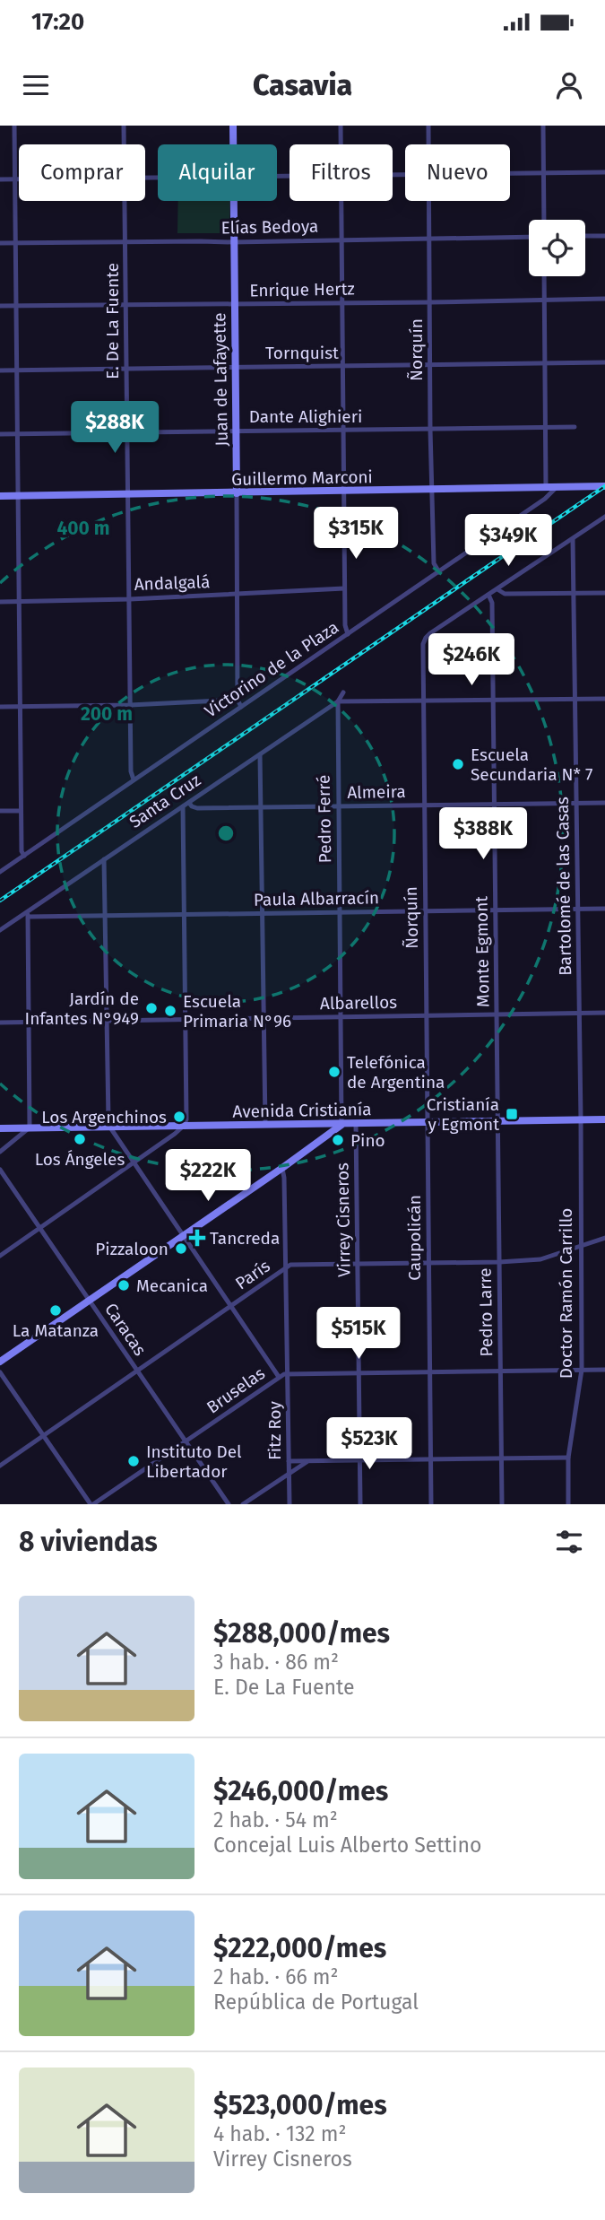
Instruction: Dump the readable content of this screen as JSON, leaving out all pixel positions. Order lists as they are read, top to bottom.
{
  "streets": {
    "main road": ["Juan de Lafayette", "Guillermo Marconi", "Avenida Cristianía"],
    "street": [
      "Elías Bedoya",
      "Enrique Hertz",
      "E. De La Fuente",
      "Ñorquín",
      "Tornquist",
      "Dante Alighieri",
      "Andalgalá",
      "Victorino de la Plaza",
      "Almeira",
      "Santa Cruz",
      "Pedro Ferré",
      "Bartolomé de las Casas",
      "Paula Albarracín",
      "Monte Egmont",
      "Albarellos",
      "Virrey Cisneros",
      "Caupolicán",
      "París",
      "Doctor Ramón Carrillo",
      "Pedro Larre",
      "Caracas",
      "Bruselas",
      "Fitz Roy"
    ]
  },
  "crossings": [
    ["Elías Bedoya", "E. De La Fuente"],
    ["Elías Bedoya", "Ñorquín"],
    ["Elías Bedoya", "Juan de Lafayette"],
    ["Enrique Hertz", "E. De La Fuente"],
    ["Enrique Hertz", "Ñorquín"],
    ["Enrique Hertz", "Juan de Lafayette"],
    ["E. De La Fuente", "Tornquist"],
    ["E. De La Fuente", "Dante Alighieri"],
    ["E. De La Fuente", "Guillermo Marconi"],
    ["E. De La Fuente", "Andalgalá"],
    ["E. De La Fuente", "Victorino de la Plaza"],
    ["Ñorquín", "Tornquist"],
    ["Ñorquín", "Dante Alighieri"],
    ["Ñorquín", "Guillermo Marconi"],
    ["Ñorquín", "Victorino de la Plaza"],
    ["Ñorquín", "Almeira"],
    ["Ñorquín", "Paula Albarracín"],
    ["Ñorquín", "Monte Egmont"],
    ["Ñorquín", "Albarellos"],
    ["Ñorquín", "Avenida Cristianía"],
    ["Ñorquín", "Caupolicán"],
    ["Tornquist", "Juan de Lafayette"],
    ["Juan de Lafayette", "Dante Alighieri"],
    ["Juan de Lafayette", "Guillermo Marconi"],
    ["Juan de Lafayette", "Andalgalá"],
    ["Juan de Lafayette", "Victorino de la Plaza"],
    ["Guillermo Marconi", "Victorino de la Plaza"],
    ["Almeira", "Santa Cruz"],
    ["Almeira", "Pedro Ferré"],
    ["Almeira", "Bartolomé de las Casas"],
    ["Almeira", "Monte Egmont"],
    ["Santa Cruz", "Pedro Ferré"],
    ["Santa Cruz", "Paula Albarracín"],
    ["Pedro Ferré", "Paula Albarracín"],
    ["Pedro Ferré", "Albarellos"],
    ["Pedro Ferré", "Avenida Cristianía"],
    ["Bartolomé de las Casas", "Paula Albarracín"],
    ["Bartolomé de las Casas", "Albarellos"],
    ["Bartolomé de las Casas", "Avenida Cristianía"],
    ["Bartolomé de las Casas", "Doctor Ramón Carrillo"],
    ["Paula Albarracín", "Monte Egmont"],
    ["Monte Egmont", "Albarellos"],
    ["Monte Egmont", "Avenida Cristianía"],
    ["Monte Egmont", "Pedro Larre"],
    ["Avenida Cristianía", "Virrey Cisneros"],
    ["Avenida Cristianía", "Caupolicán"],
    ["Avenida Cristianía", "Doctor Ramón Carrillo"],
    ["Avenida Cristianía", "Pedro Larre"],
    ["Virrey Cisneros", "París"],
    ["Virrey Cisneros", "Bruselas"],
    ["Caupolicán", "París"],
    ["Caupolicán", "Bruselas"],
    ["París", "Doctor Ramón Carrillo"],
    ["París", "Pedro Larre"],
    ["París", "Caracas"],
    ["París", "Fitz Roy"],
    ["Doctor Ramón Carrillo", "Bruselas"],
    ["Pedro Larre", "Bruselas"],
    ["Caracas", "Bruselas"],
    ["Bruselas", "Fitz Roy"]
  ],
  "places": {
    "other": [
      "Escuela Secundaria N* 7",
      "Jardín de Infantes N°949",
      "Escuela Primaria N°96",
      "Telefónica de Argentina",
      "Los Argenchinos",
      "Los Ángeles",
      "Pino",
      "Pizzaloon",
      "Mecanica",
      "La Matanza",
      "Instituto Del Libertador"
    ],
    "transit": ["Cristianía y Egmont"],
    "health": ["Tancreda"]
  },
  "page": {
    "status": "17:20",
    "header": "Casavia",
    "chip": [
      "Comprar",
      "Alquilar",
      "Filtros",
      "Nuevo"
    ],
    "price": [
      "$288K",
      "$315K",
      "$349K",
      "$246K",
      "$388K",
      "$222K",
      "$515K",
      "$523K"
    ],
    "heading": "8 viviendas",
    "list": [
      {
        "name": "$288,000/mes",
        "note": "3 hab. · 86 m² · E. De La Fuente"
      },
      {
        "name": "$246,000/mes",
        "note": "2 hab. · 54 m² · Concejal Luis Alberto Settino"
      },
      {
        "name": "$222,000/mes",
        "note": "2 hab. · 66 m² · República de Portugal"
      },
      {
        "name": "$523,000/mes",
        "note": "4 hab. · 132 m² · Virrey Cisneros"
      }
    ]
  },
  "rings": ["400 m", "200 m"]
}
